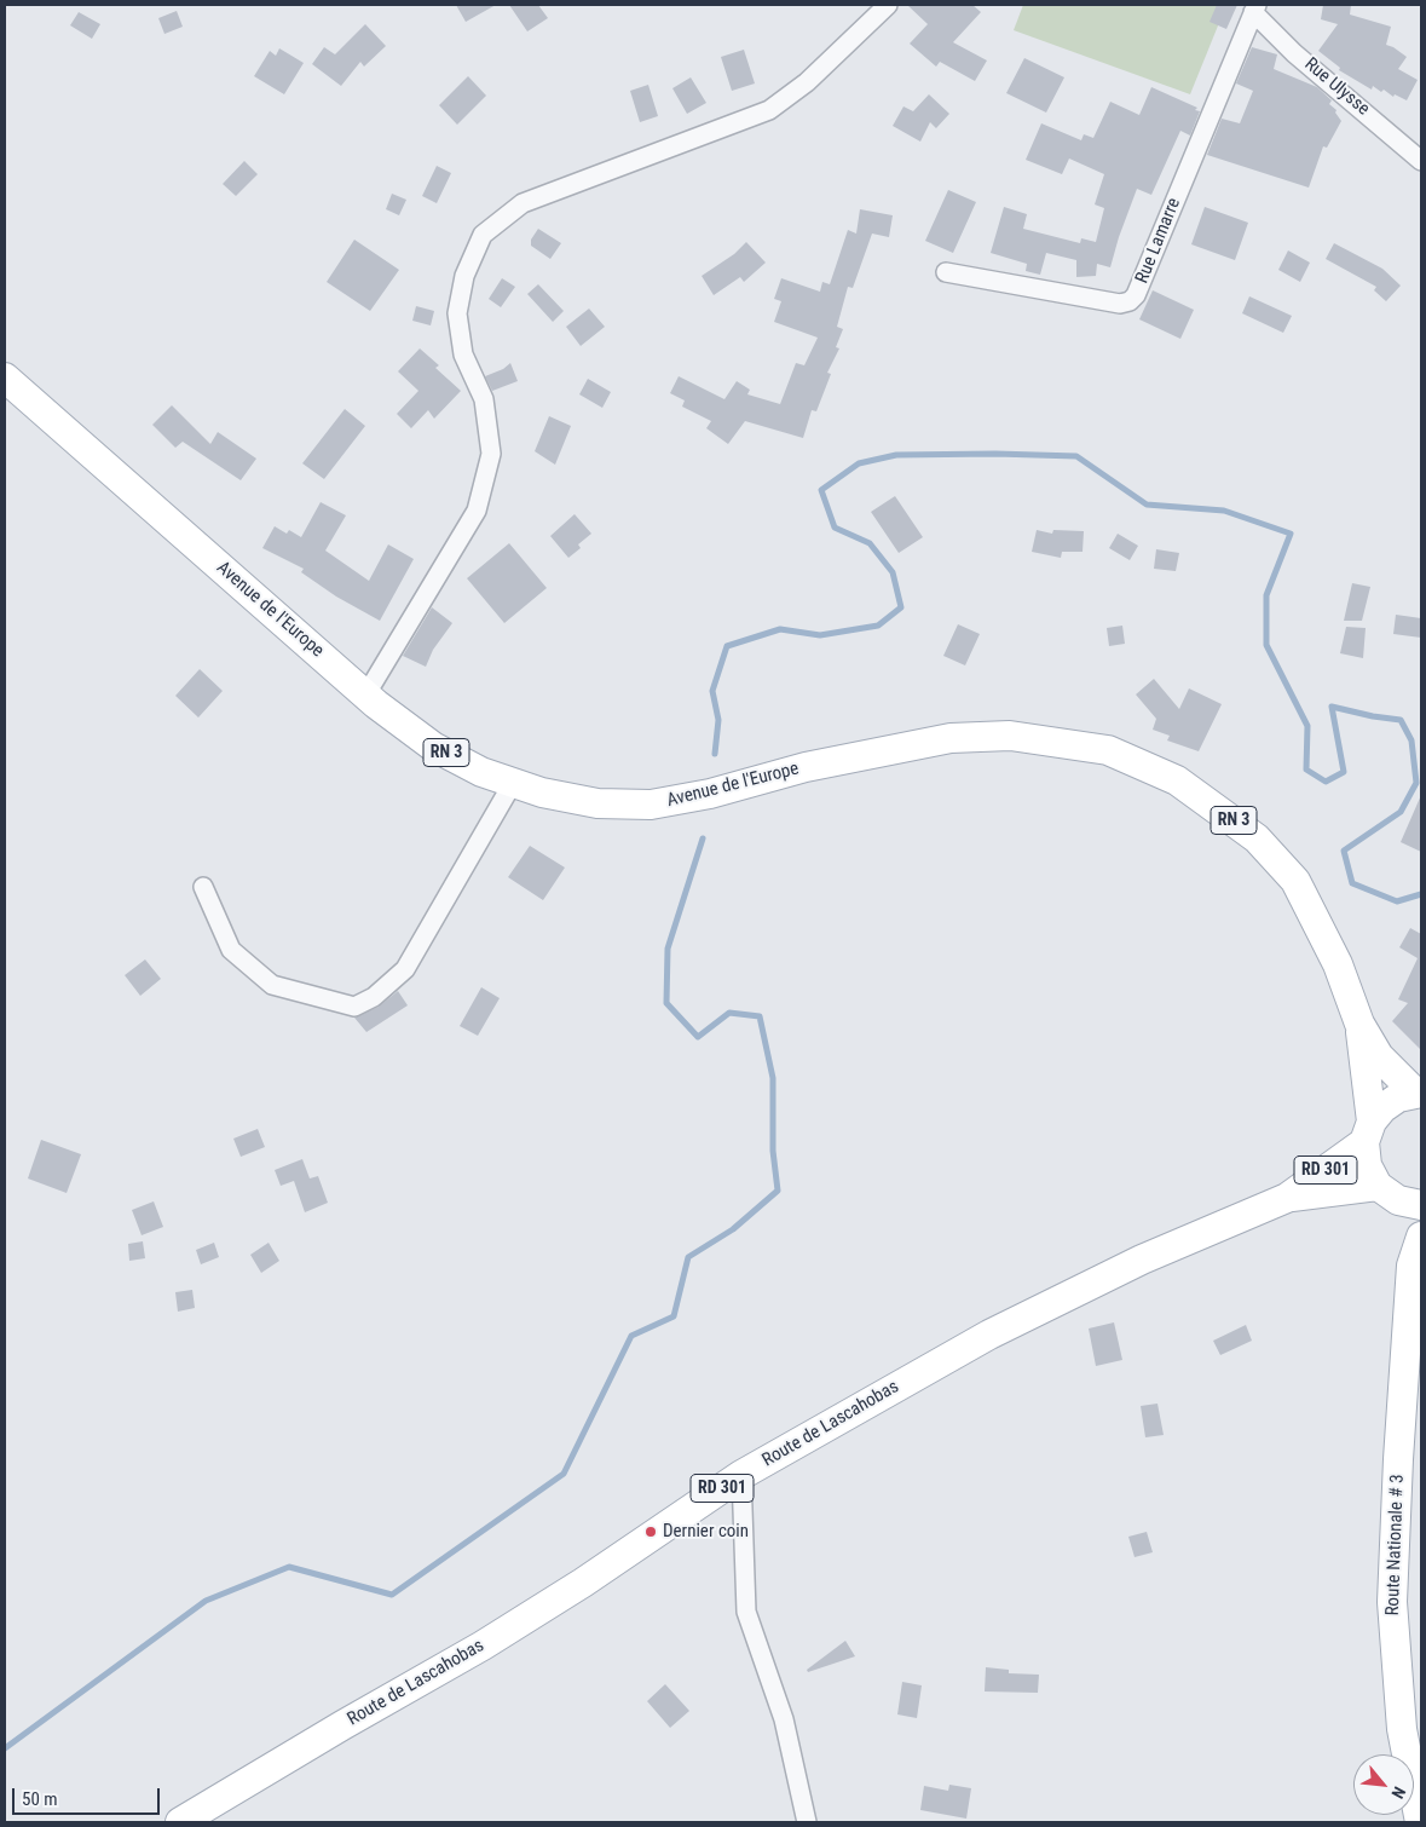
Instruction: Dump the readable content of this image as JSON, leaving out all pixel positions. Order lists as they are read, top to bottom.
{
  "streets": {
    "main road": [
      "Avenue de l'Europe",
      "RN 3",
      "RD 301",
      "Route de Lascahobas",
      "Route Nationale # 3"
    ],
    "street": ["Rue Ulysse", "Rue Lamarre"]
  },
  "crossings": [
    ["Rue Ulysse", "Rue Lamarre"],
    ["Avenue de l'Europe", "Route de Lascahobas"],
    ["Avenue de l'Europe", "Route Nationale # 3"],
    ["Route de Lascahobas", "Route Nationale # 3"]
  ],
  "places": ["Dernier coin"],
  "scale_bar": "50 m",
  "north": "bottom right"
}
